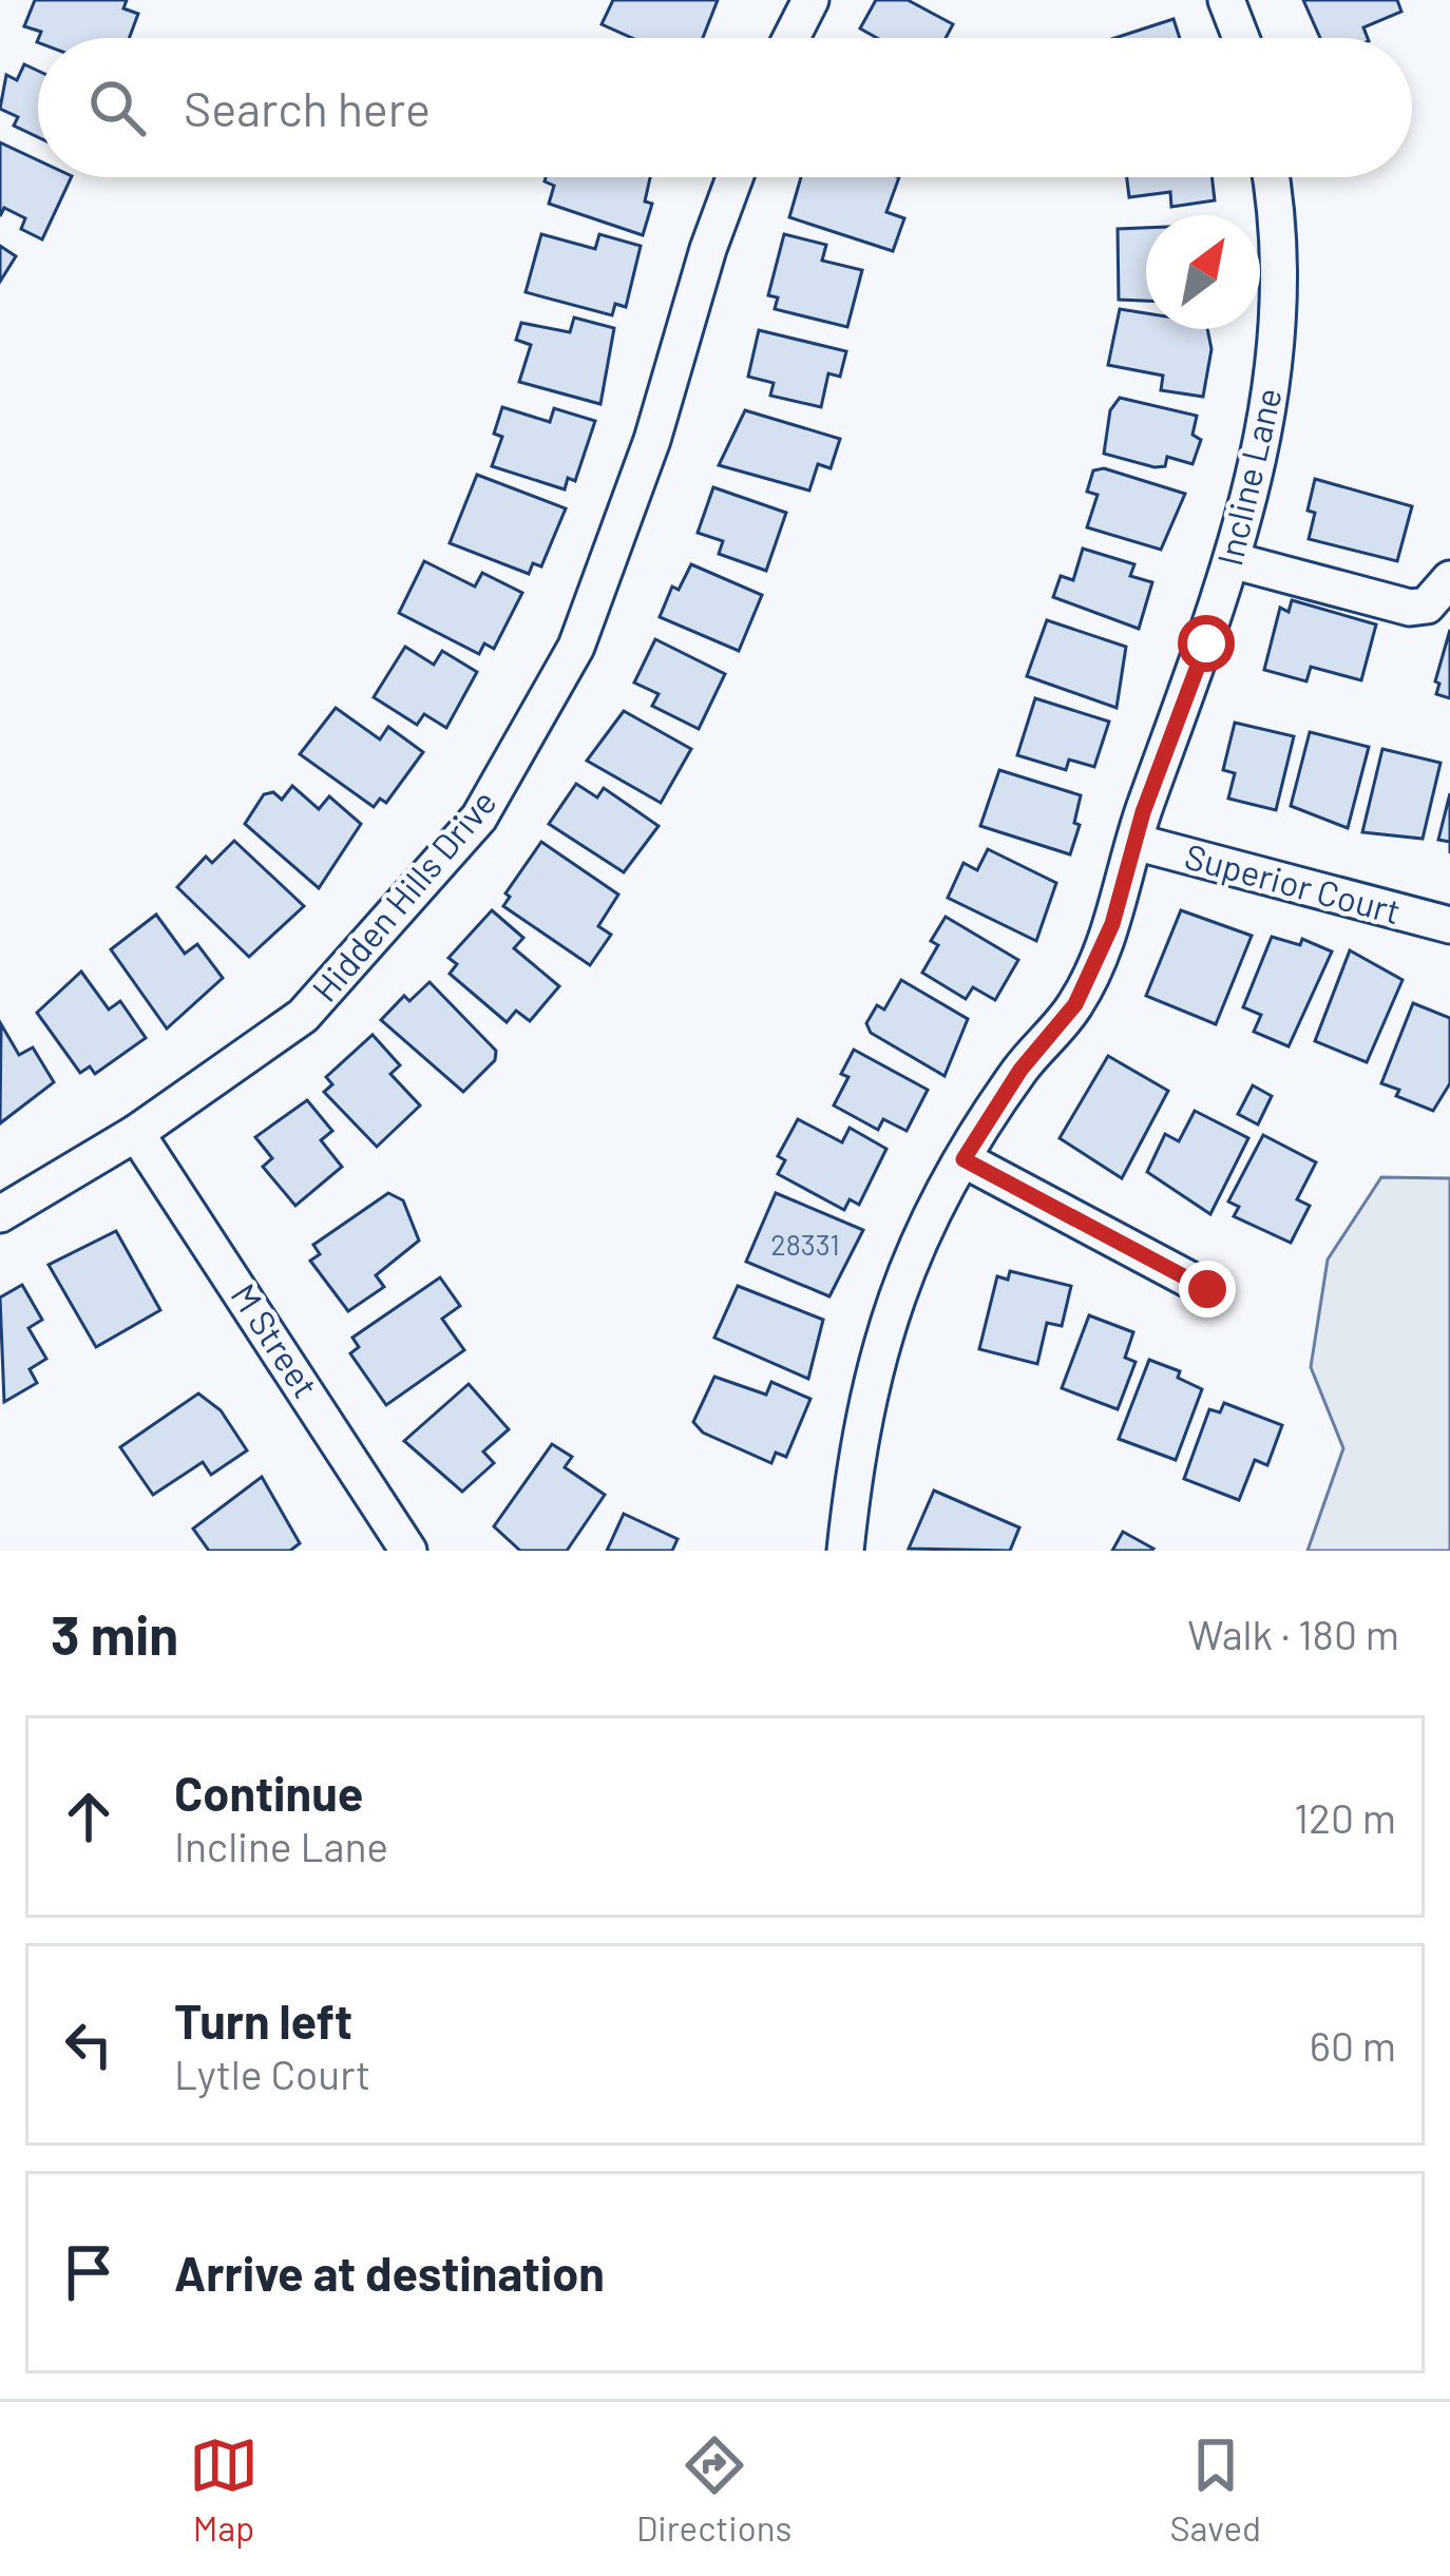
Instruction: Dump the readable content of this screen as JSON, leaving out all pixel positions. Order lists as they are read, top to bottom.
{
  "streets": {
    "street": [
      "Incline Lane",
      "Superior Court",
      "Hidden Hills Drive",
      "M Street"
    ]
  },
  "crossings": [
    ["Incline Lane", "Superior Court"],
    ["Hidden Hills Drive", "M Street"]
  ],
  "house_numbers": ["28331"],
  "north": "top right",
  "page": {
    "search": "Search here",
    "heading": ["3 min", "Walk · 180 m"],
    "list": [
      ["Continue", "Incline Lane", "120 m"],
      ["Turn left", "Lytle Court", "60 m"],
      "Arrive at destination"
    ],
    "nav": ["Map", "Directions", "Saved"]
  }
}
